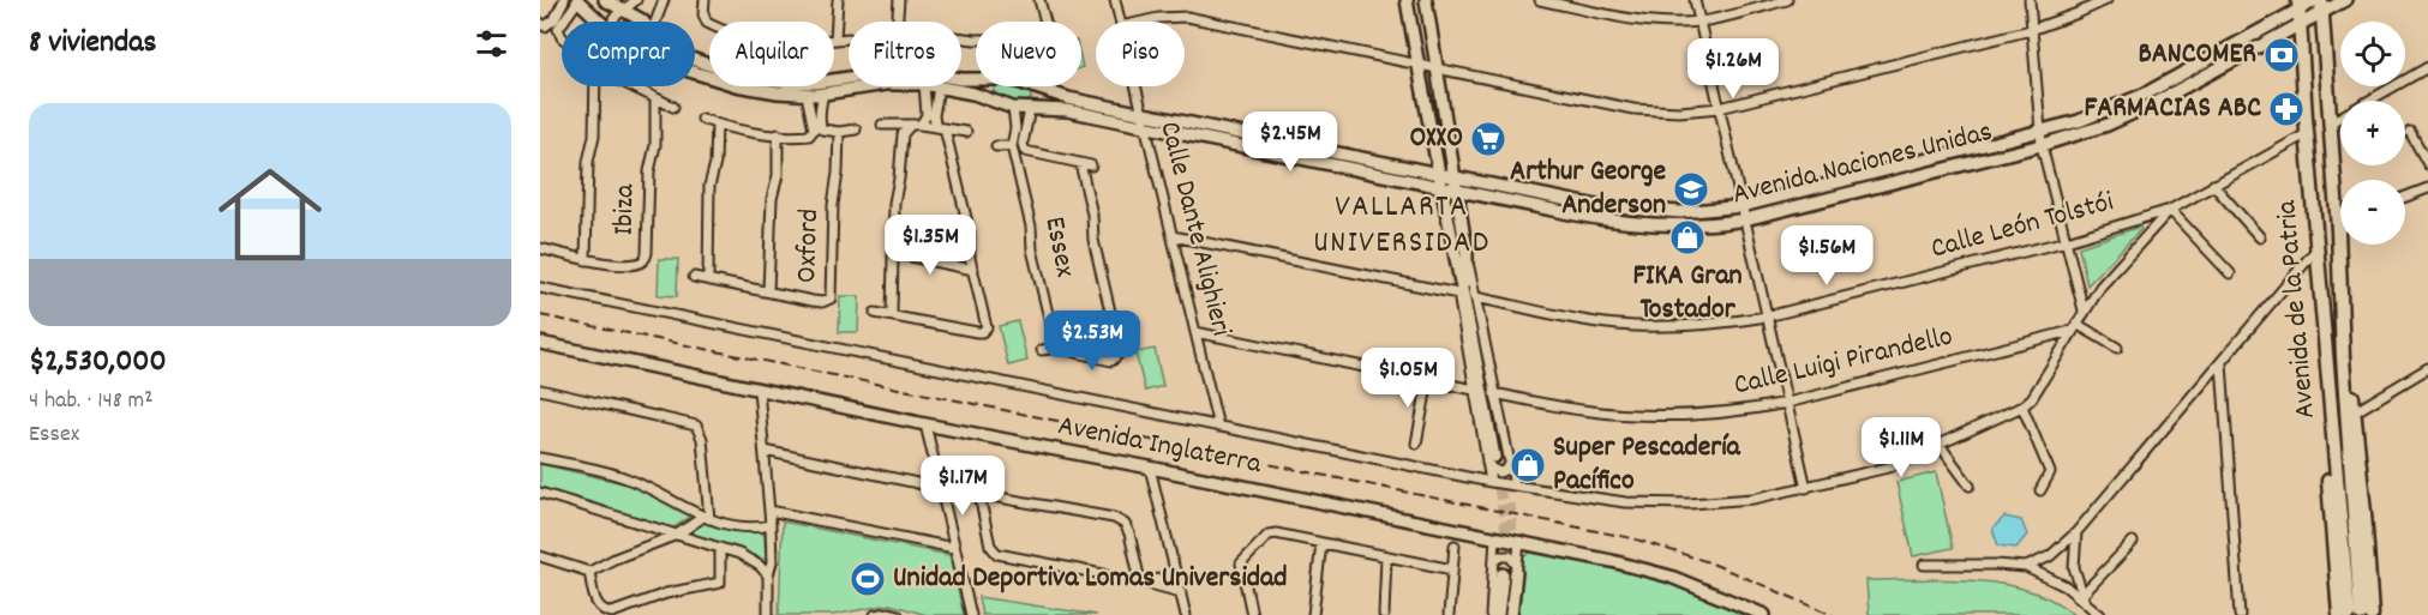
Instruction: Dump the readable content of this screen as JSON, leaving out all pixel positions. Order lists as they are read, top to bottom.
{
  "streets": {
    "main road": ["Avenida de la Patria"],
    "street": [
      "Avenida Naciones Unidas",
      "Ibiza",
      "Calle León Tolstói",
      "Calle Dante Alighieri",
      "Oxford",
      "Essex",
      "Calle Luigi Pirandello",
      "Avenida Inglaterra"
    ]
  },
  "crossings": [
    ["Avenida Naciones Unidas", "Calle Dante Alighieri"],
    ["Avenida Naciones Unidas", "Essex"],
    ["Avenida Naciones Unidas", "Avenida de la Patria"],
    ["Calle León Tolstói", "Avenida de la Patria"],
    ["Calle Dante Alighieri", "Avenida Inglaterra"]
  ],
  "districts": ["VALLARTA UNIVERSIDAD"],
  "places": {
    "bank": ["BANCOMER"],
    "pharmacy": ["FARMACIAS ABC"],
    "supermarket": ["OXXO"],
    "school or university": ["Arthur George Anderson"],
    "shop": ["FIKA Gran Tostador", "Super Pescadería Pacífico"],
    "sports": ["Unidad Deportiva Lomas Universidad"]
  },
  "page": {
    "heading": "8 viviendas",
    "map_buttons": ["+", "−"],
    "chip": [
      "Comprar",
      "Alquilar",
      "Filtros",
      "Nuevo",
      "Piso"
    ],
    "price": [
      "$1.26M",
      "$2.45M",
      "$1.35M",
      "$1.56M",
      "$2.53M",
      "$1.05M",
      "$1.11M",
      "$1.17M"
    ],
    "list": [
      {
        "name": "$2,530,000",
        "note": "4 hab. · 148 m² · Essex"
      }
    ]
  }
}
